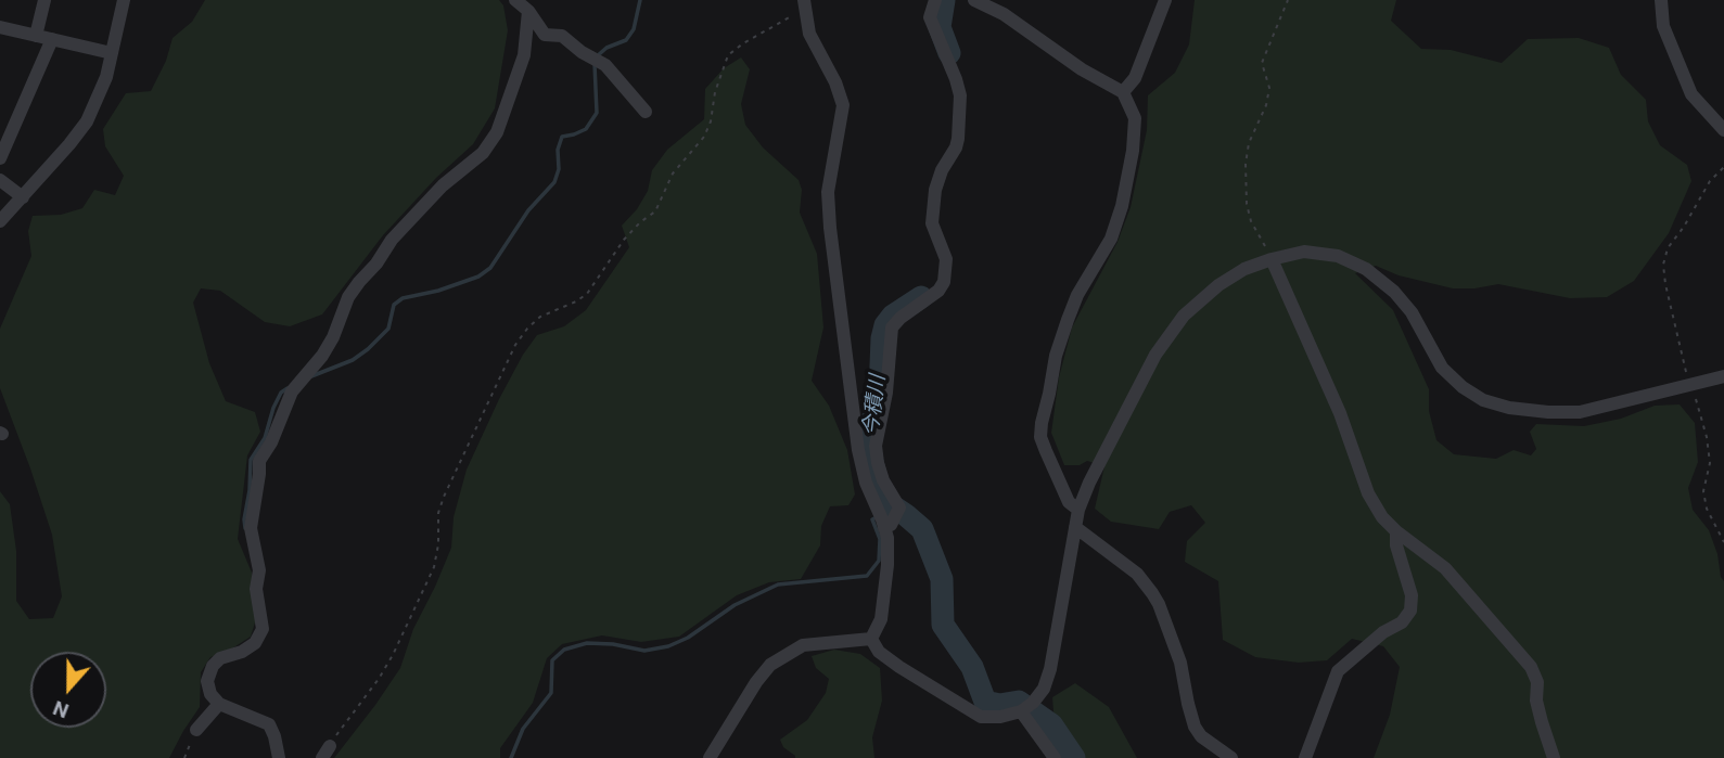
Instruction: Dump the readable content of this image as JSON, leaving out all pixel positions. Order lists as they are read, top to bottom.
{
  "water": ["今積川"],
  "north": "bottom"
}
